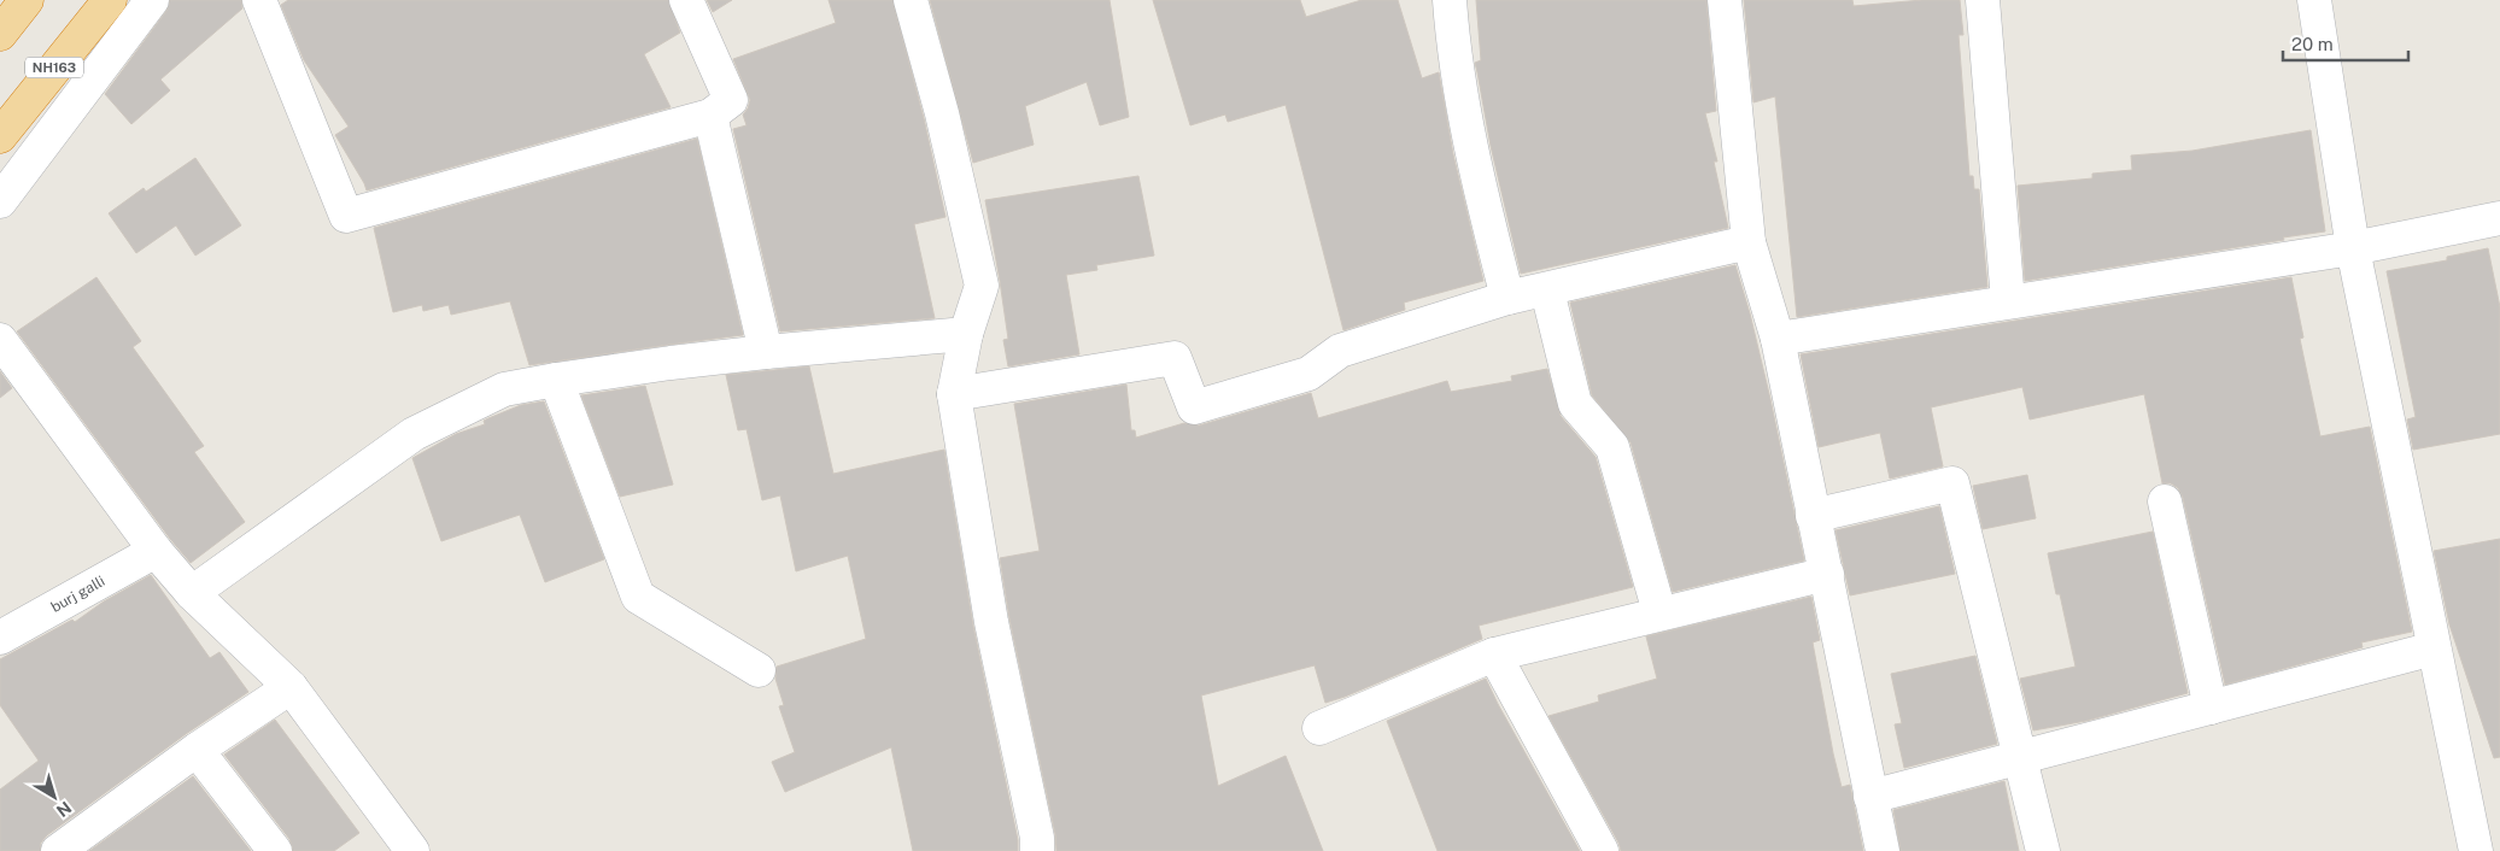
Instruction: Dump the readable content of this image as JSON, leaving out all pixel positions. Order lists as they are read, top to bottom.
{
  "streets": {
    "highway": ["NH163"],
    "street": ["burj galli"]
  },
  "scale_bar": "20 m",
  "north": "bottom right"
}
